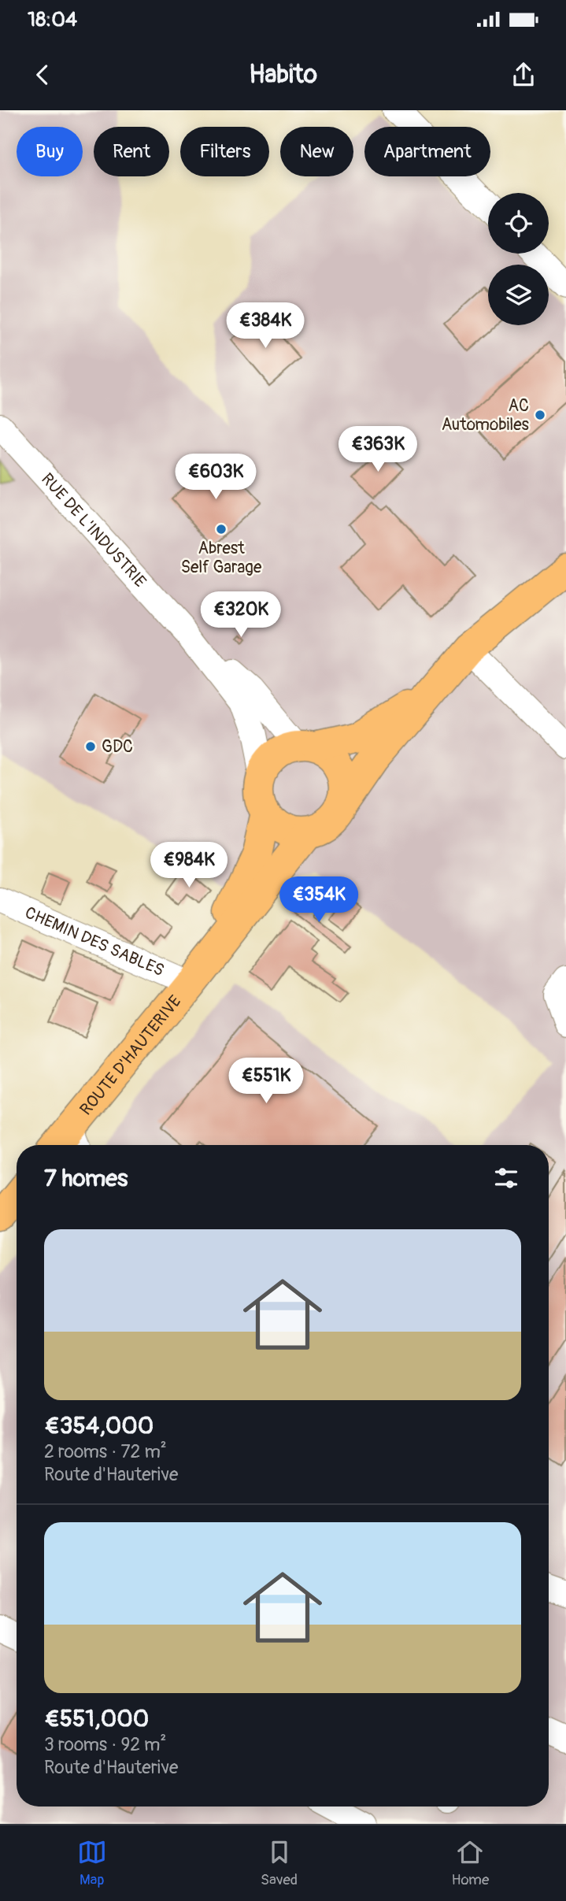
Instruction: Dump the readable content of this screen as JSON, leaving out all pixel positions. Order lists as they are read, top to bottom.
{
  "streets": {
    "main road": ["ROUTE D'HAUTERIVE"],
    "street": ["RUE DE L'INDUSTRIE", "CHEMIN DES SABLES"]
  },
  "crossings": [
    ["RUE DE L'INDUSTRIE", "ROUTE D'HAUTERIVE"],
    ["CHEMIN DES SABLES", "ROUTE D'HAUTERIVE"]
  ],
  "places": ["AC Automobiles", "Abrest Self Garage", "GDC"],
  "page": {
    "status": "18:04",
    "header": "Habito",
    "chip": [
      "Buy",
      "Rent",
      "Filters",
      "New",
      "Apartment"
    ],
    "price": [
      "€384K",
      "€363K",
      "€603K",
      "€320K",
      "€984K",
      "€354K",
      "€551K"
    ],
    "heading": "7 homes",
    "list": [
      {
        "name": "€354,000",
        "note": "2 rooms · 72 m² · Route d'Hauterive"
      },
      {
        "name": "€551,000",
        "note": "3 rooms · 92 m² · Route d'Hauterive"
      }
    ],
    "tabs": ["Map", "Saved", "Home"]
  }
}
